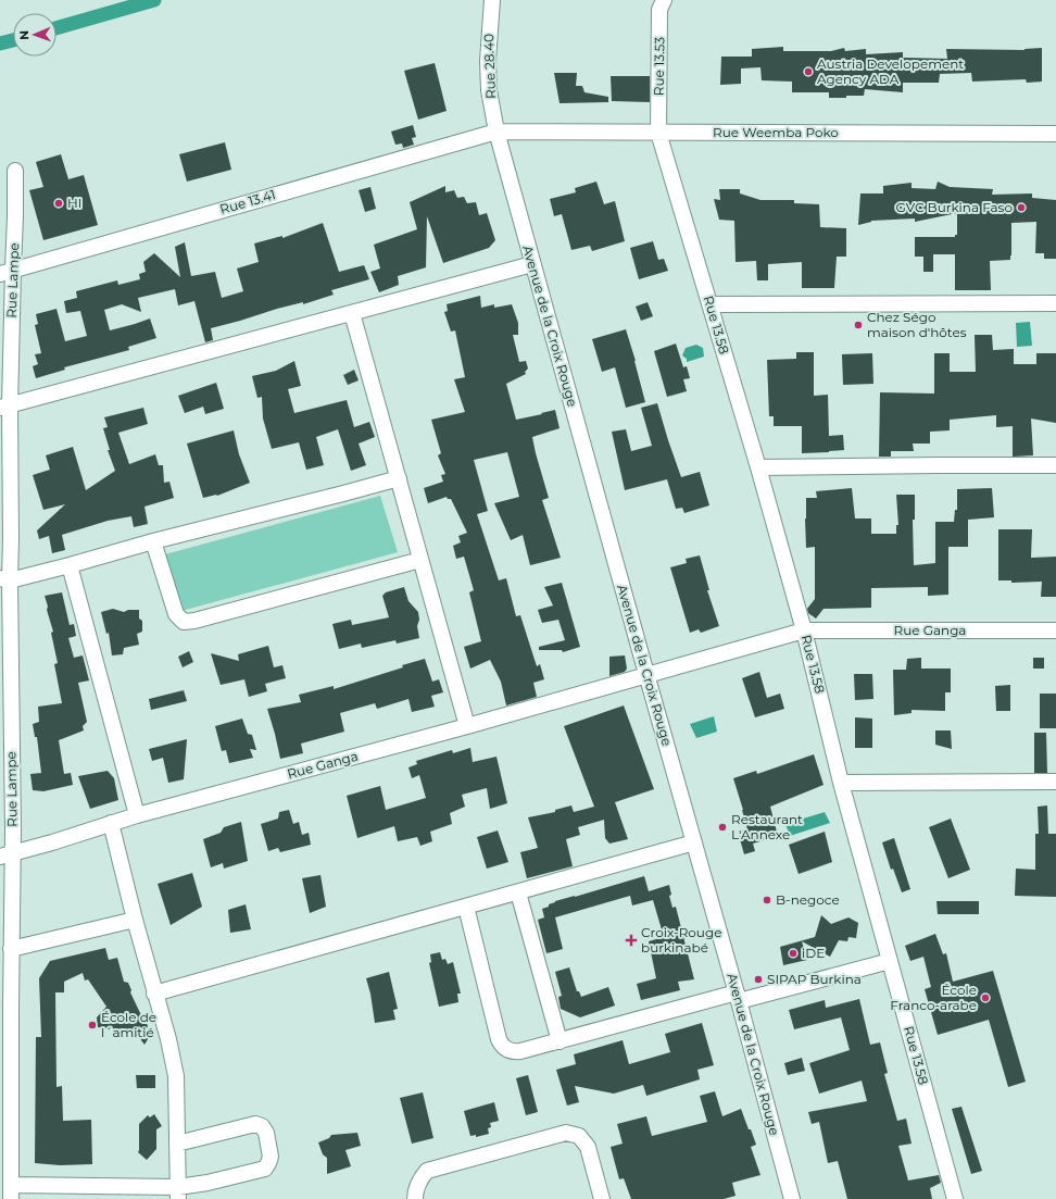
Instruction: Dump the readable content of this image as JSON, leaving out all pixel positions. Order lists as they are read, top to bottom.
{
  "streets": {
    "street": [
      "Rue 28.40",
      "Rue 13.53",
      "Rue Weemba Poko",
      "Rue 13.41",
      "Rue Lampe",
      "Rue 13.58",
      "Avenue de la Croix Rouge",
      "Rue Ganga"
    ]
  },
  "crossings": [
    ["Rue 28.40", "Rue Weemba Poko"],
    ["Rue 28.40", "Rue 13.41"],
    ["Rue 28.40", "Avenue de la Croix Rouge"],
    ["Rue 13.53", "Rue Weemba Poko"],
    ["Rue 13.53", "Rue 13.58"],
    ["Rue Weemba Poko", "Rue 13.41"],
    ["Rue Weemba Poko", "Rue 13.58"],
    ["Rue Weemba Poko", "Avenue de la Croix Rouge"],
    ["Rue 13.41", "Rue Lampe"],
    ["Rue 13.41", "Avenue de la Croix Rouge"],
    ["Rue Lampe", "Rue Ganga"],
    ["Rue 13.58", "Rue Ganga"],
    ["Avenue de la Croix Rouge", "Rue Ganga"]
  ],
  "places": {
    "other": [
      "Austria Developement Agency ADA",
      "HI",
      "GVC Burkina Faso",
      "Chez Ségo maison d'hôtes",
      "Restaurant L'Annexe",
      "B-negoce",
      "iDE",
      "SIPAP Burkina",
      "École Franco-arabe",
      "École de l´amitié"
    ],
    "health": ["Croix-Rouge burkinabé"]
  },
  "north": "left"
}
